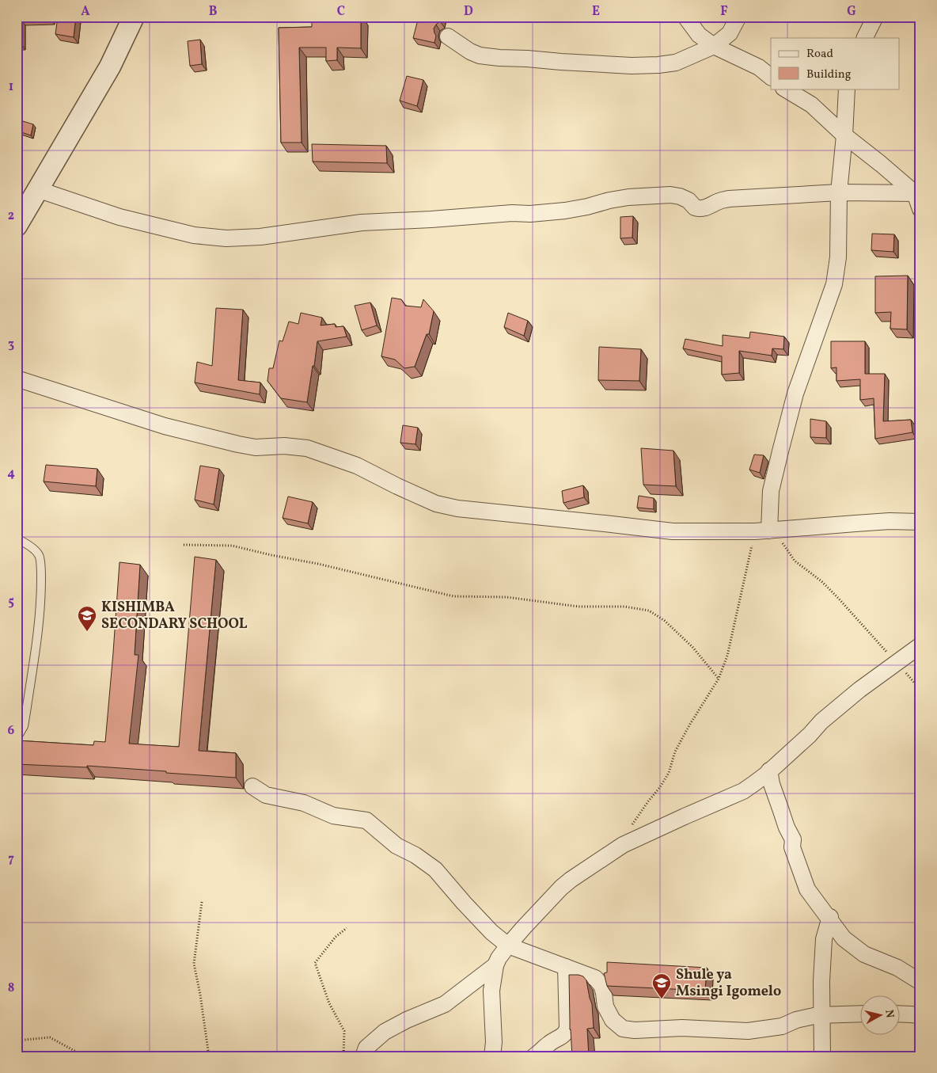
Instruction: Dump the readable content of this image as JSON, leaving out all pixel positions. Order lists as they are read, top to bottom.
{
  "places": {
    "school or university": ["KISHIMBA SECONDARY SCHOOL", "Shule ya Msingi Igomelo"]
  },
  "legend": ["Road", "Building"],
  "north": "right",
  "grid": {
    "columns": [
      "A",
      "B",
      "C",
      "D",
      "E",
      "F",
      "G"
    ],
    "rows": [
      "1",
      "2",
      "3",
      "4",
      "5",
      "6",
      "7",
      "8"
    ]
  }
}
